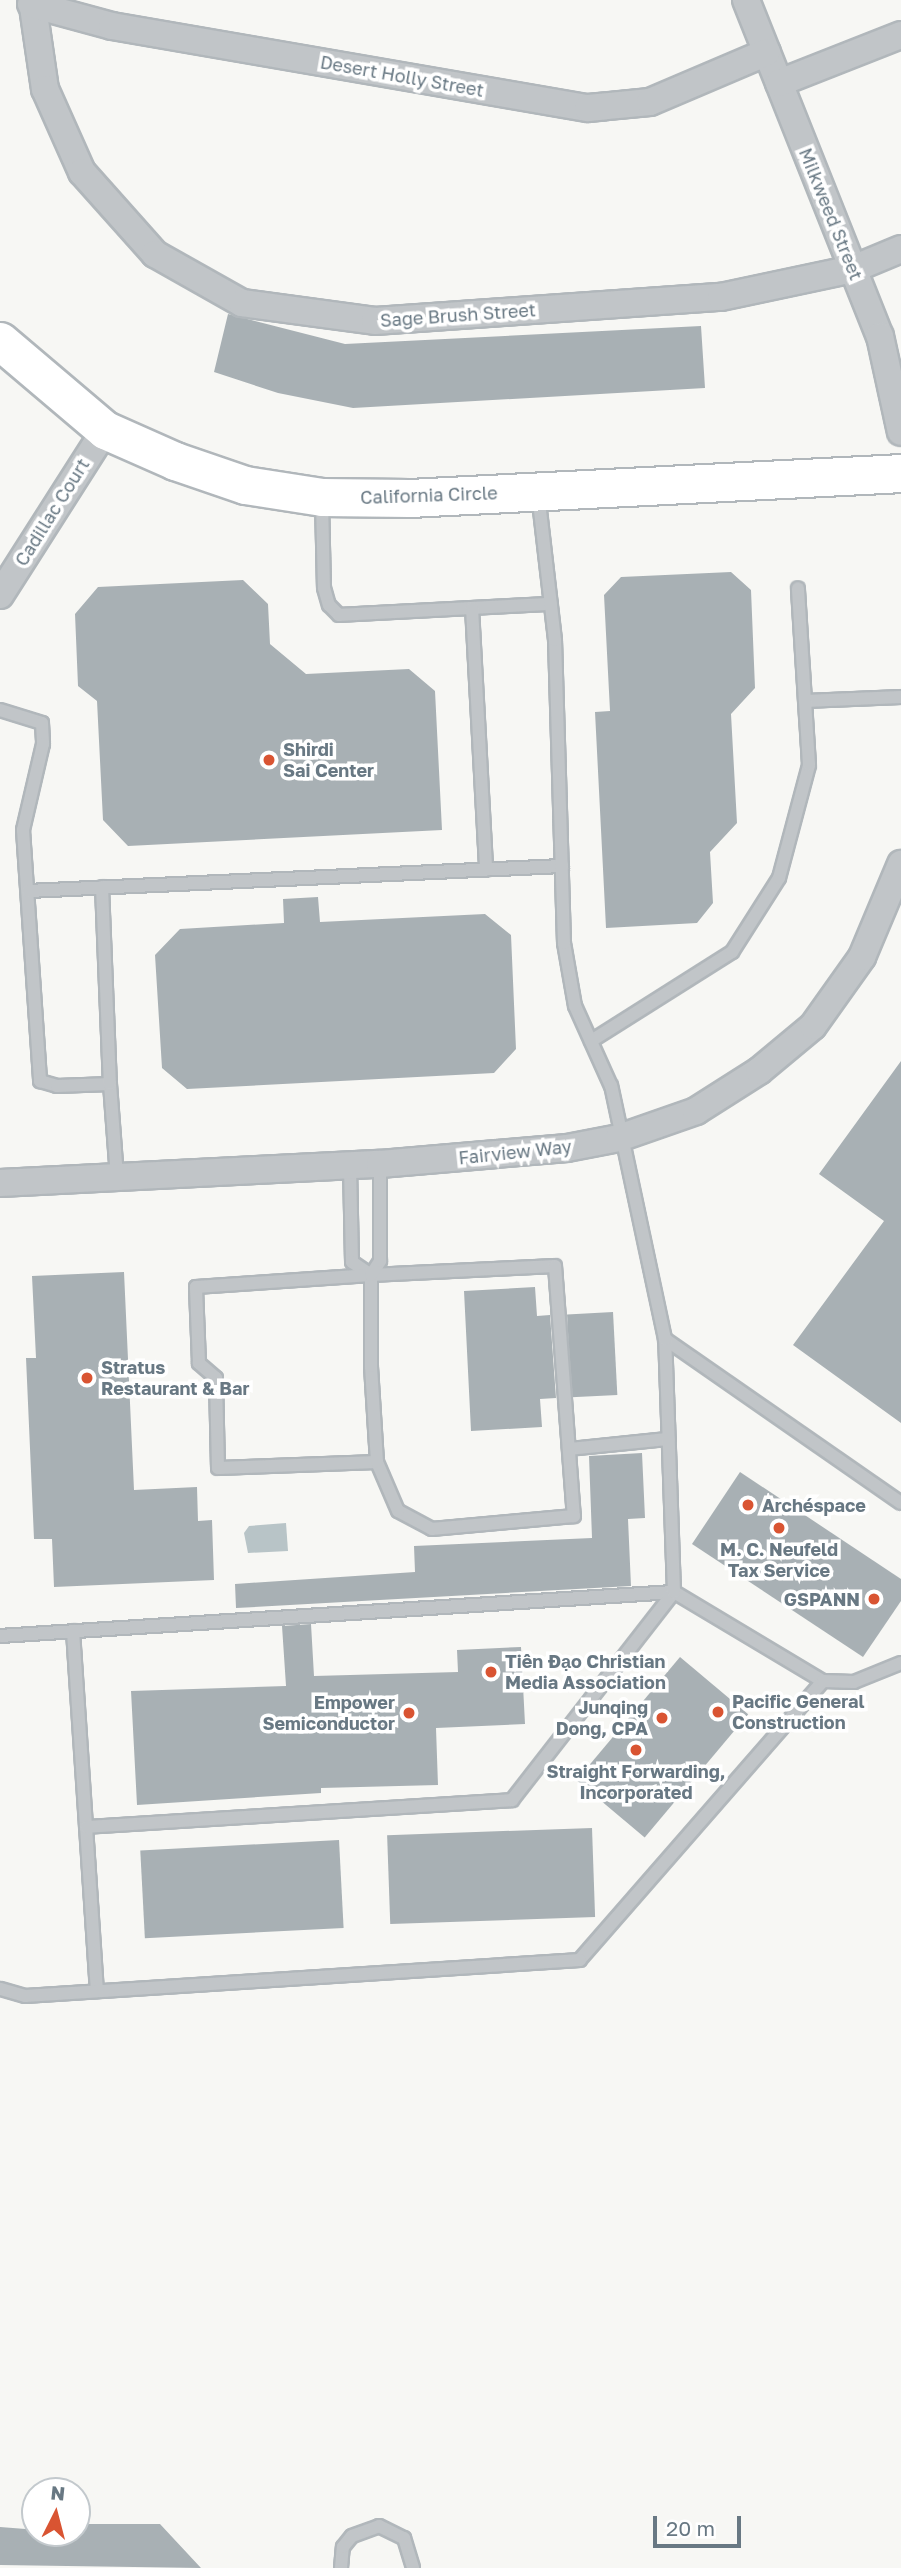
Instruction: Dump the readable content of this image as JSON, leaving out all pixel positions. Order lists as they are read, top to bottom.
{
  "streets": {
    "street": [
      "Desert Holly Street",
      "Milkweed Street",
      "Sage Brush Street",
      "California Circle",
      "Cadillac Court",
      "Fairview Way"
    ]
  },
  "crossings": [
    ["Desert Holly Street", "Milkweed Street"],
    ["Desert Holly Street", "Sage Brush Street"],
    ["Milkweed Street", "Sage Brush Street"],
    ["California Circle", "Cadillac Court"]
  ],
  "places": [
    "Shirdi Sai Center",
    "Stratus Restaurant & Bar",
    "Archéspace",
    "M. C. Neufeld Tax Service",
    "GSPANN",
    "Tiên Đạo Christian Media Association",
    "Pacific General Construction",
    "Empower Semiconductor",
    "Junqing Dong, CPA",
    "Straight Forwarding, Incorporated"
  ],
  "scale_bar": "20 m",
  "north": "top"
}
